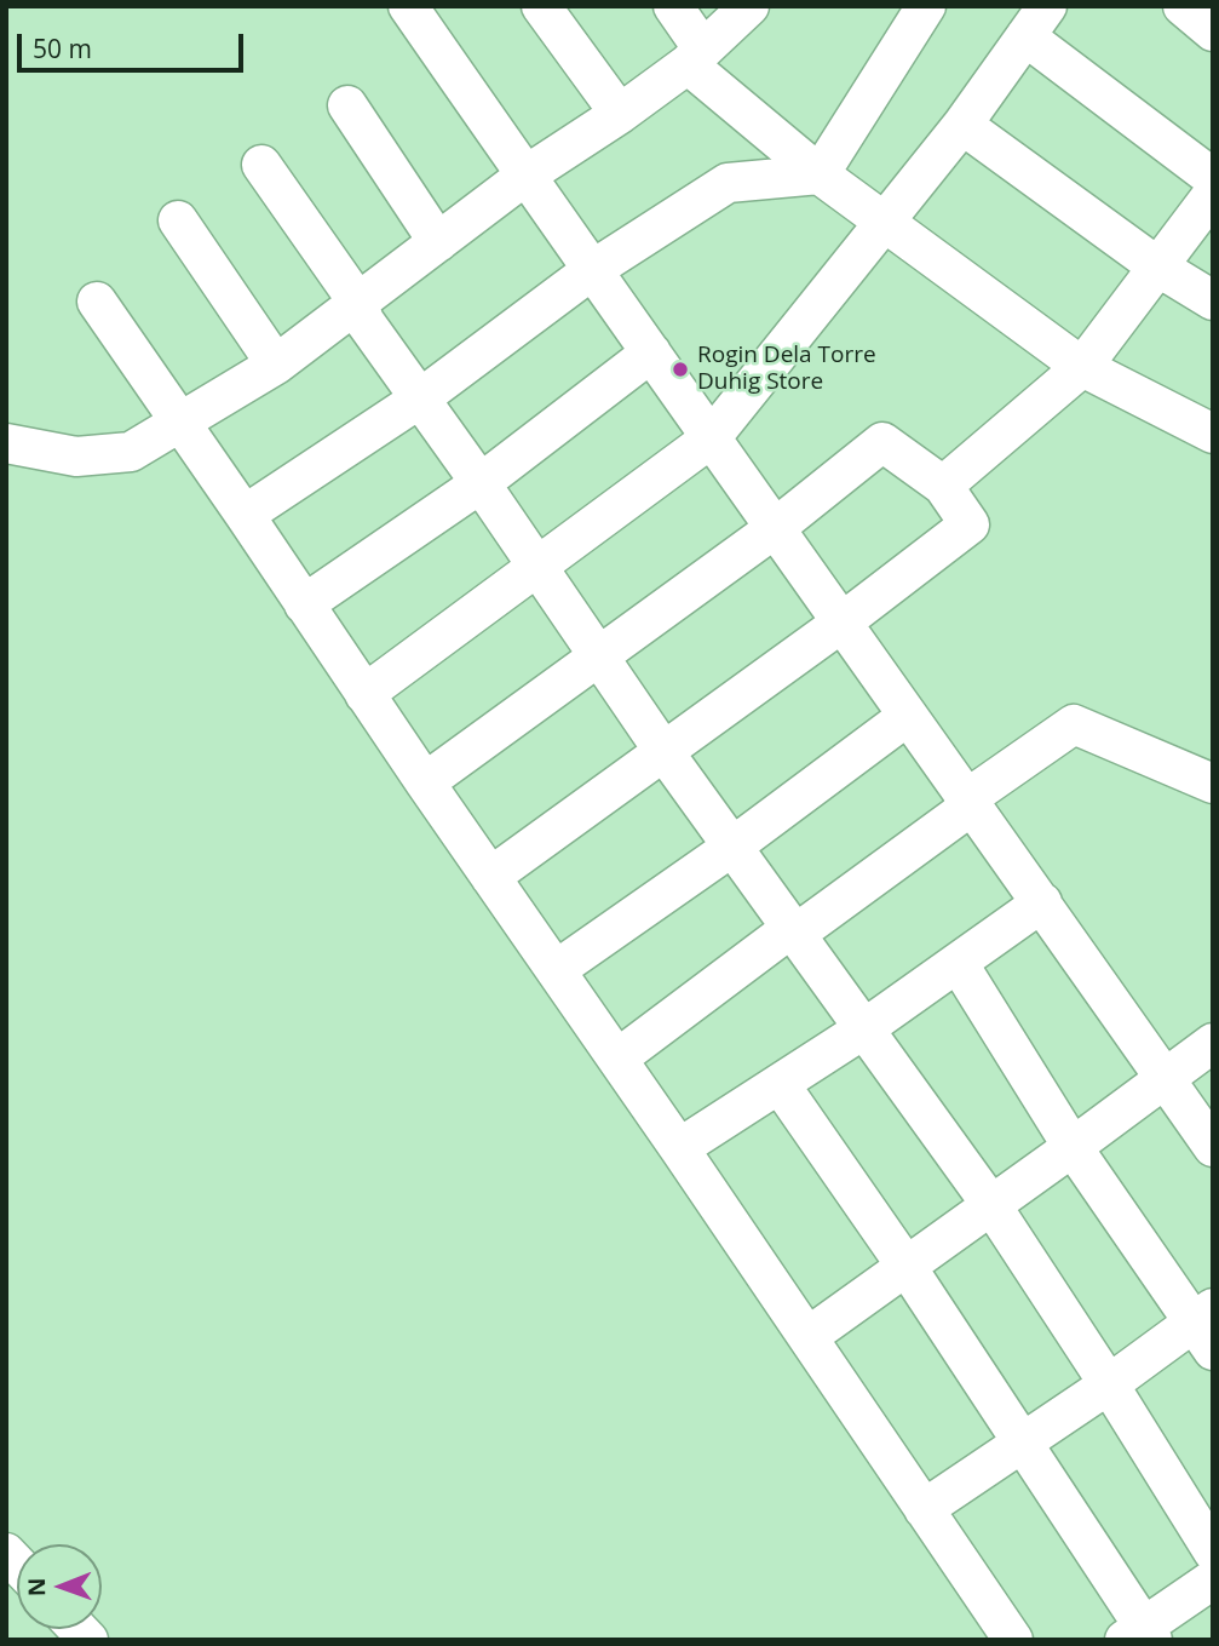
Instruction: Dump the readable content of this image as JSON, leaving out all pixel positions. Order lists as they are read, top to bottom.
{
  "places": ["Rogin Dela Torre Duhig Store"],
  "scale_bar": "50 m",
  "north": "left"
}
